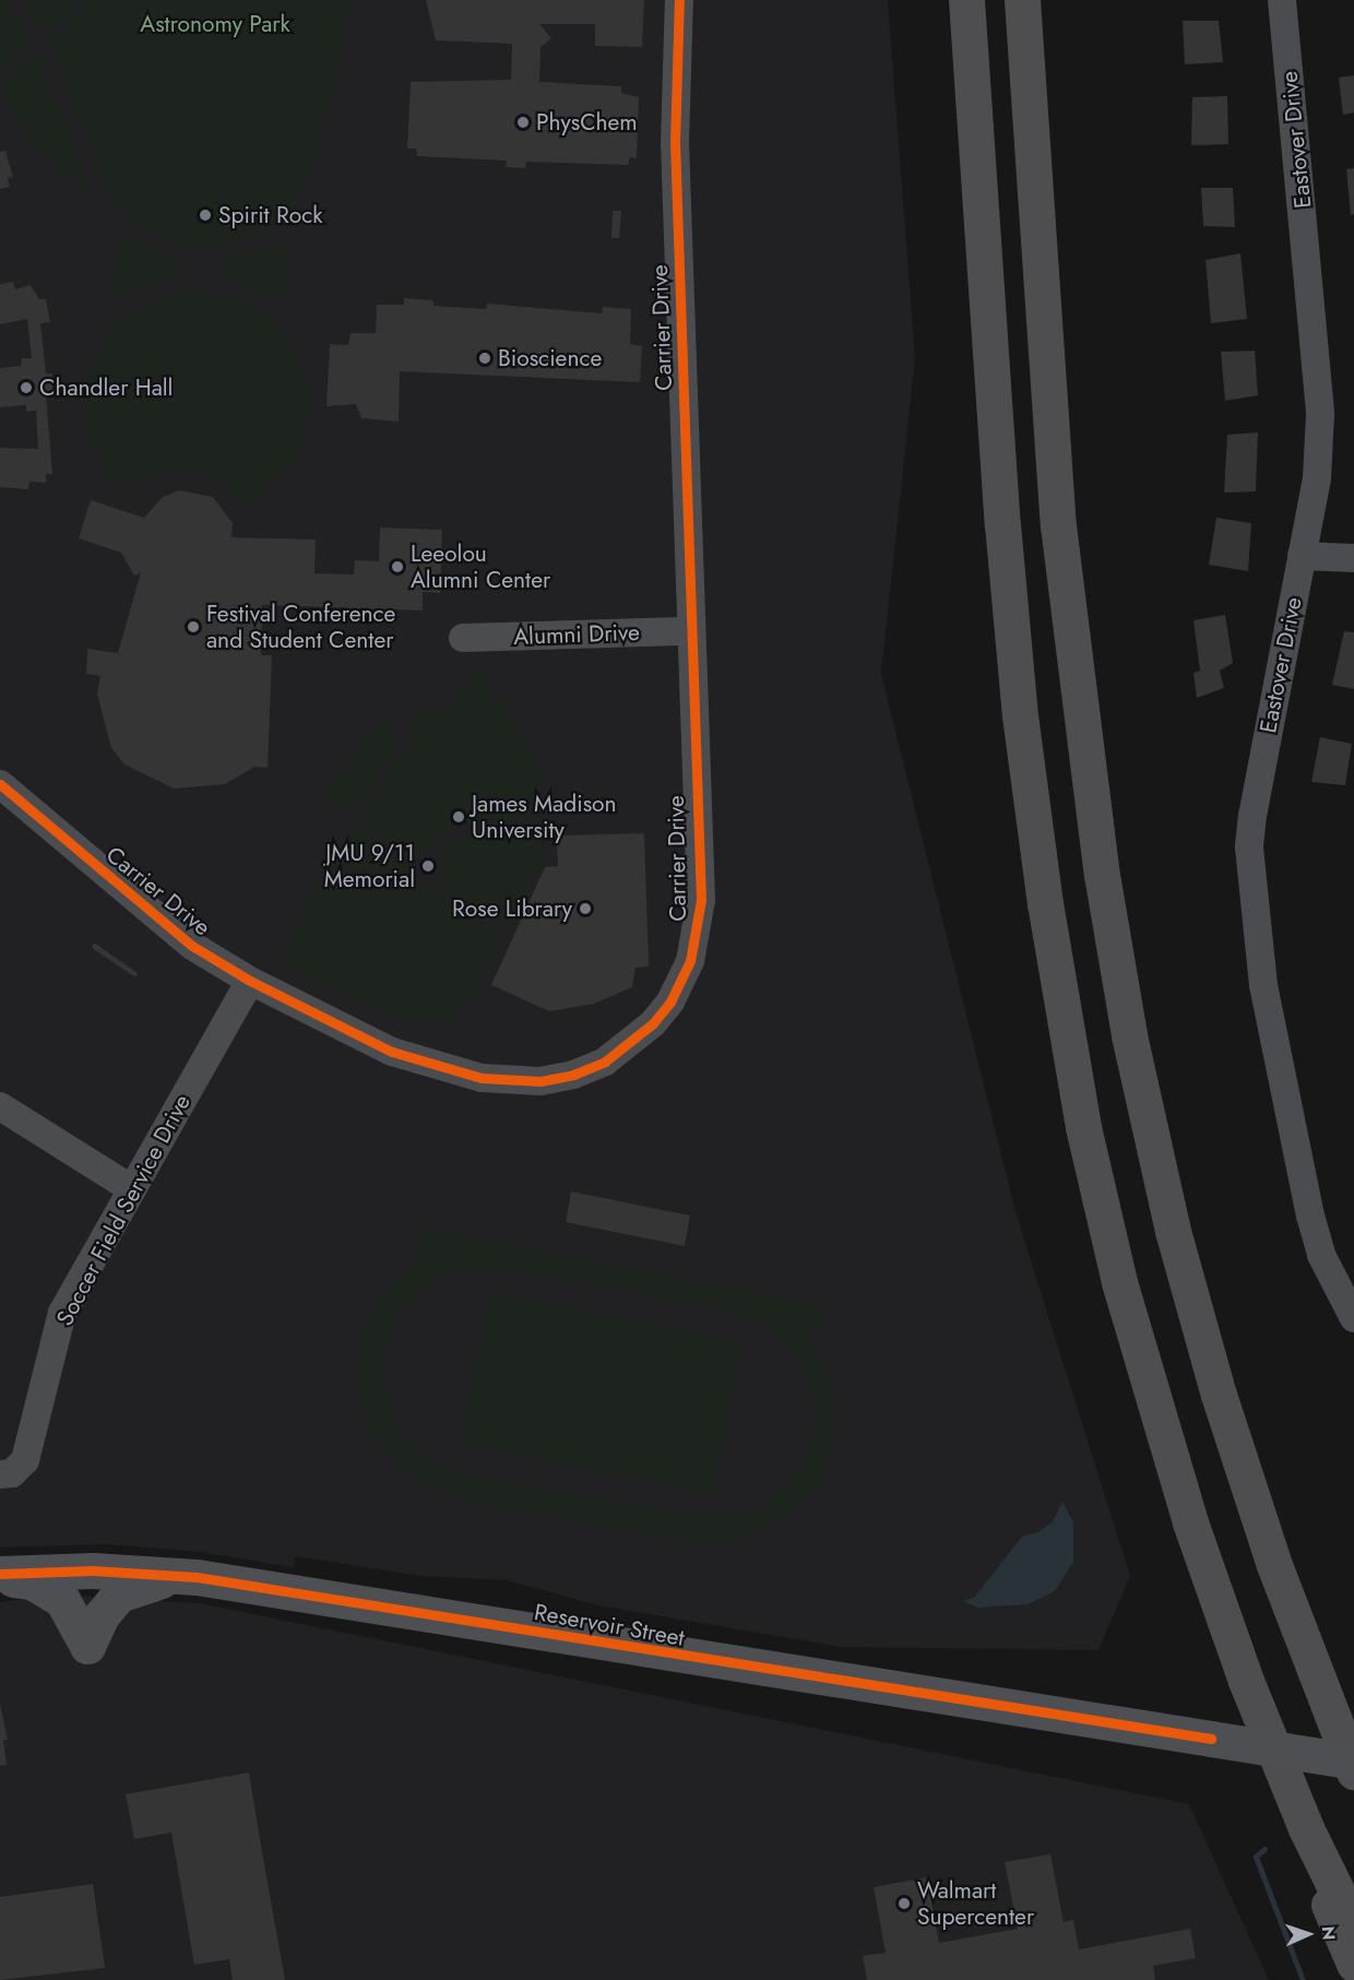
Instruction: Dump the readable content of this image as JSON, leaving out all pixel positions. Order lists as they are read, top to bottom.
{
  "streets": {
    "main road": ["Reservoir Street"],
    "street": [
      "Eastover Drive",
      "Carrier Drive",
      "Alumni Drive",
      "Soccer Field Service Drive"
    ]
  },
  "crossings": [
    ["Carrier Drive", "Alumni Drive"],
    ["Carrier Drive", "Soccer Field Service Drive"]
  ],
  "parks": ["Astronomy Park"],
  "places": [
    "PhysChem",
    "Spirit Rock",
    "Bioscience",
    "Chandler Hall",
    "Leeolou Alumni Center",
    "Festival Conference and Student Center",
    "James Madison University",
    "JMU 9/11 Memorial",
    "Rose Library",
    "Walmart Supercenter"
  ],
  "north": "right"
}
